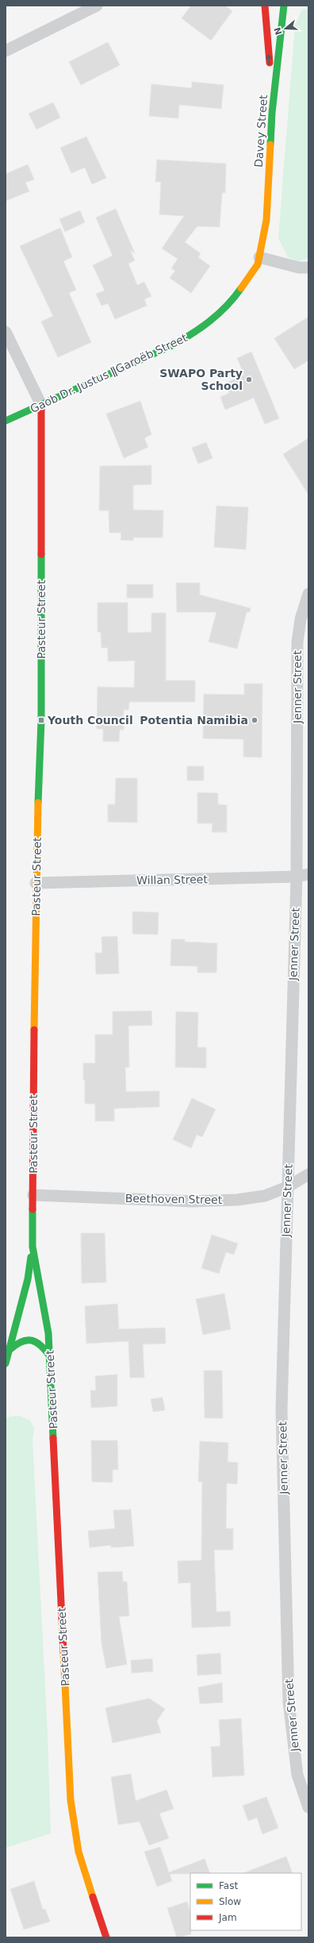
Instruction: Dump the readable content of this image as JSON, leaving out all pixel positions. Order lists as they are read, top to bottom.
{
  "streets": {
    "main road": ["Davey Street", "Gaob Dr. Justus ǁGaroëb Street", "Pasteur Street"],
    "street": ["Jenner Street", "Willan Street", "Beethoven Street"]
  },
  "crossings": [
    ["Davey Street", "Gaob Dr. Justus ǁGaroëb Street"],
    ["Gaob Dr. Justus ǁGaroëb Street", "Pasteur Street"],
    ["Pasteur Street", "Willan Street"],
    ["Pasteur Street", "Beethoven Street"],
    ["Jenner Street", "Willan Street"],
    ["Jenner Street", "Beethoven Street"]
  ],
  "places": {
    "other": ["SWAPO Party School", "Potentia Namibia"],
    "transit": ["Youth Council"]
  },
  "legend": ["Fast", "Slow", "Jam"],
  "north": "left"
}
